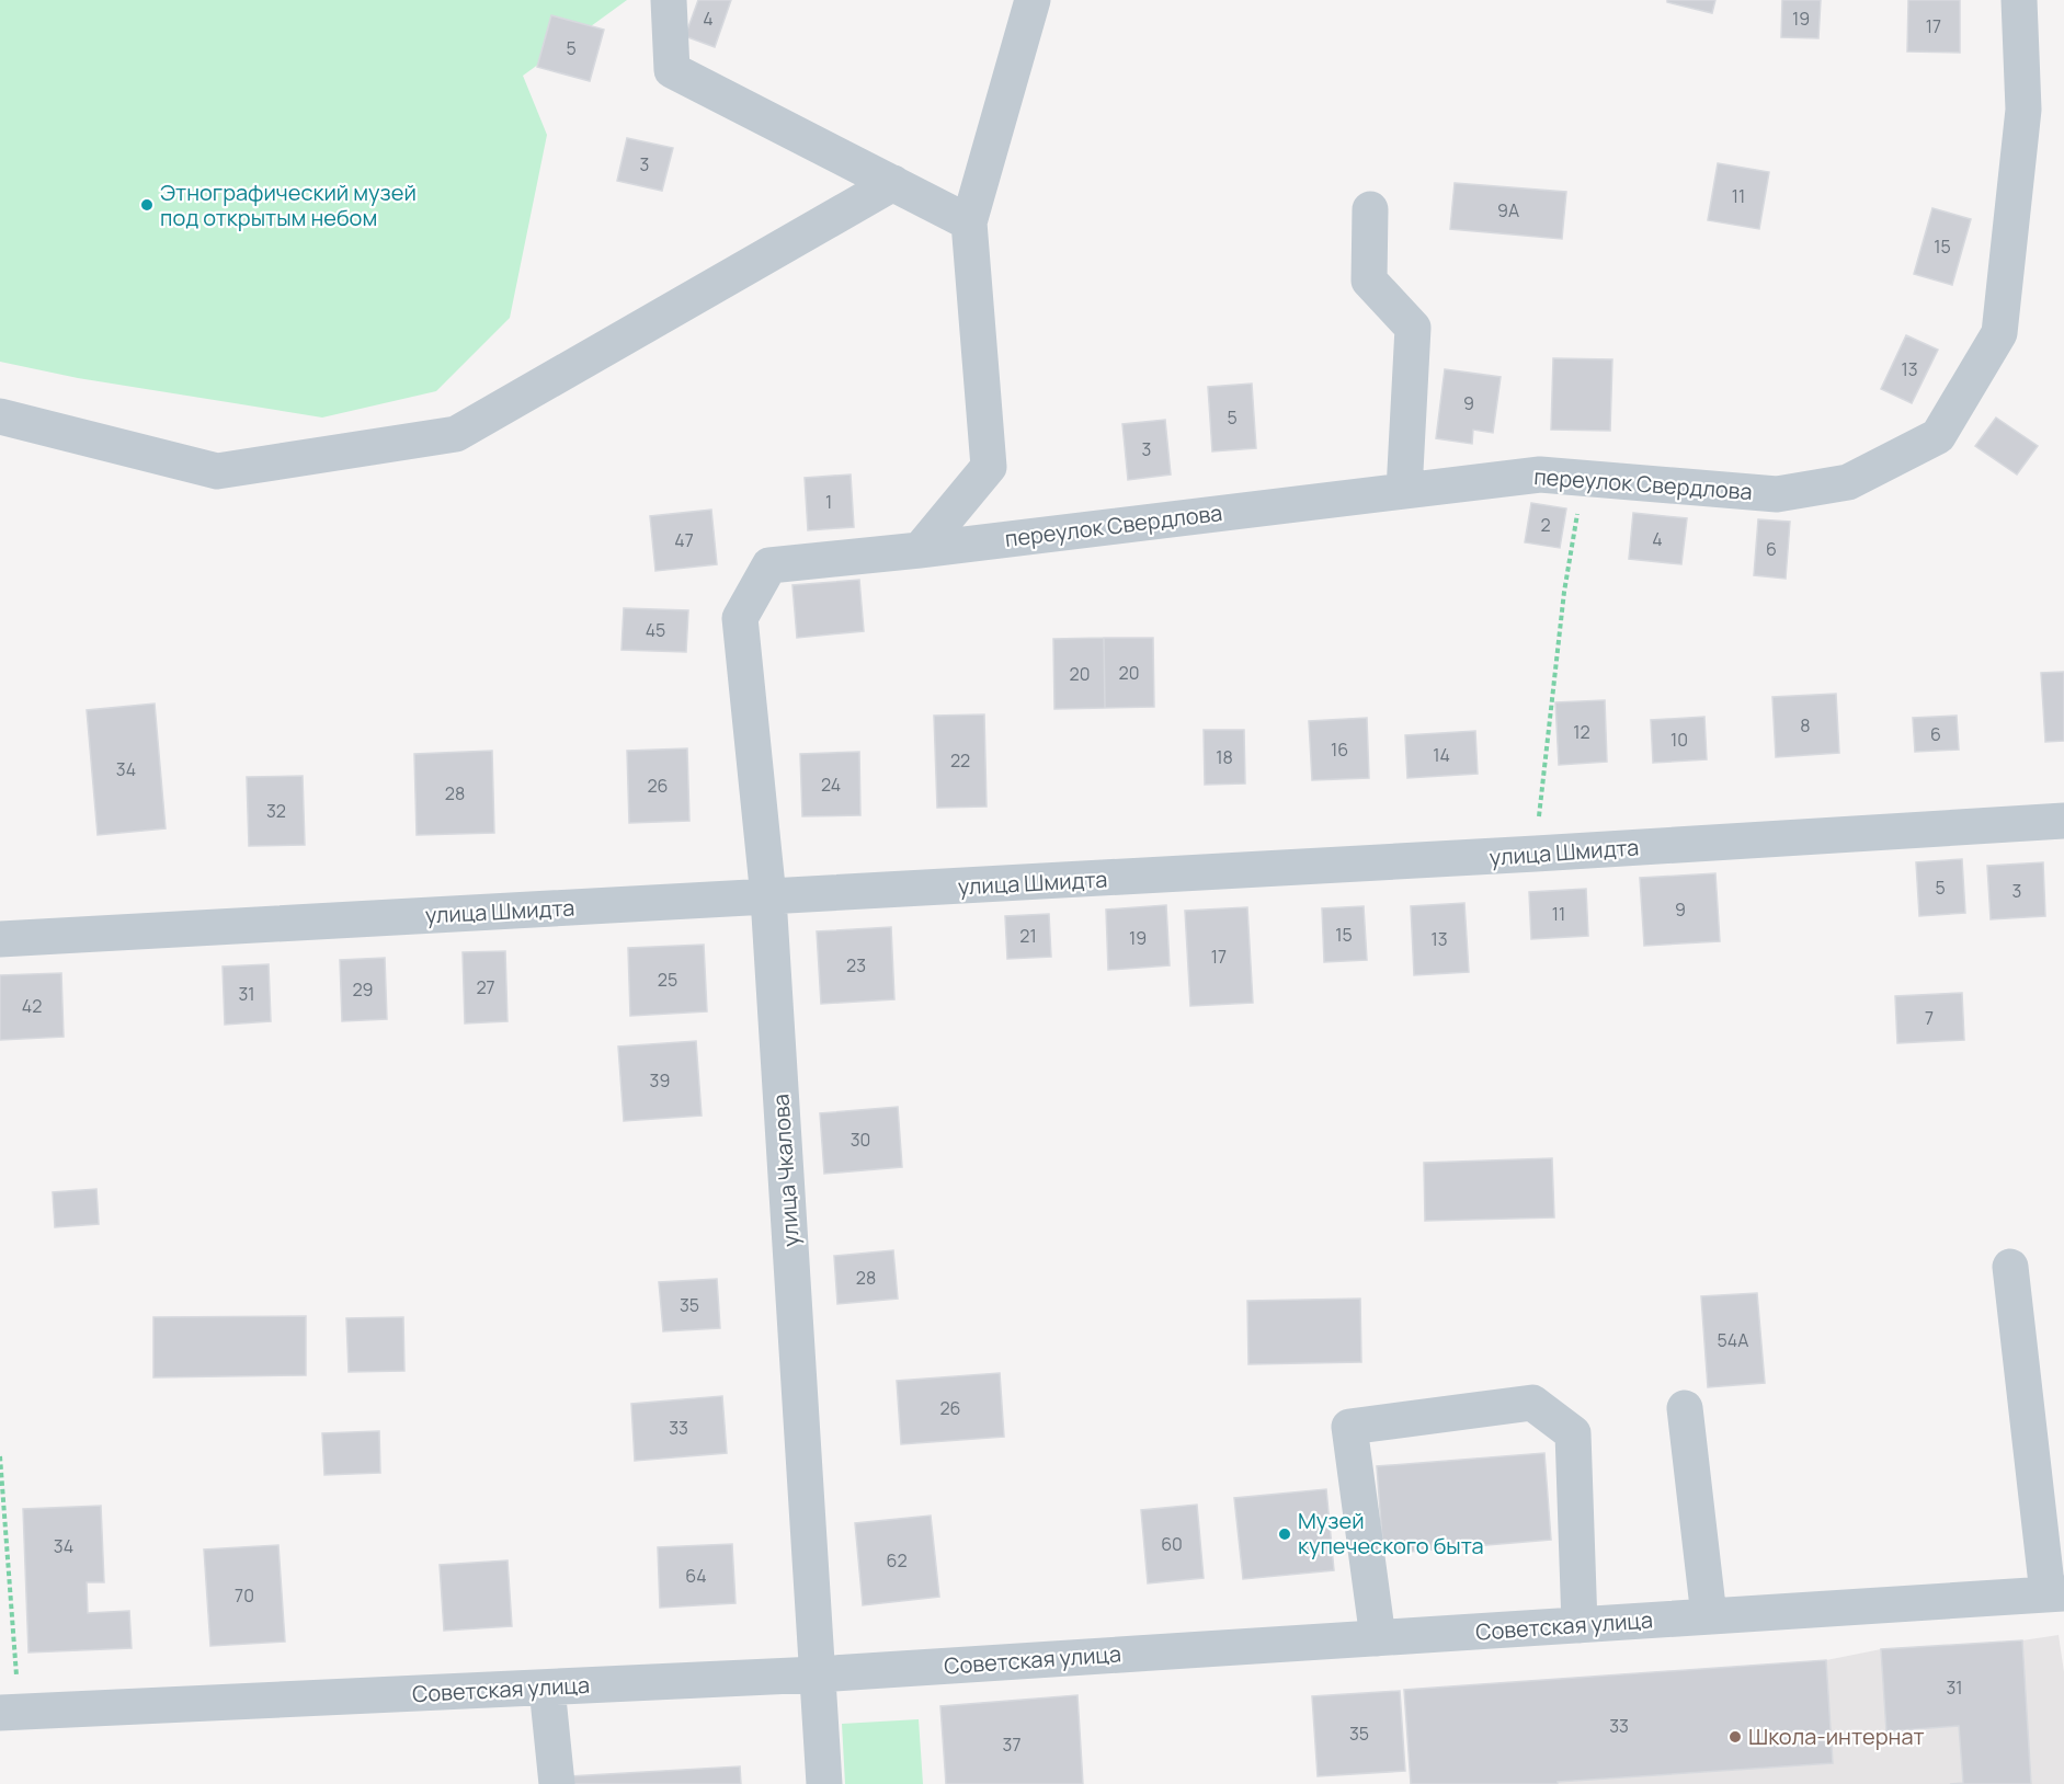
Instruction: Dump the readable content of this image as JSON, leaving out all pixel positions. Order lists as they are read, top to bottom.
{
  "streets": {
    "street": [
      "переулок Свердлова",
      "улица Шмидта",
      "улица Чкалова",
      "Советская улица"
    ]
  },
  "crossings": [
    ["переулок Свердлова", "улица Чкалова"],
    ["улица Шмидта", "улица Чкалова"],
    ["улица Чкалова", "Советская улица"]
  ],
  "places": ["Этнографический музей под открытым небом", "Музей купеческого быта", "Школа-интернат"],
  "house_numbers": [
    "4",
    "19",
    "17",
    "5",
    "3",
    "11",
    "9А",
    "15",
    "13",
    "9",
    "5",
    "3",
    "1",
    "2",
    "4",
    "47",
    "6",
    "45",
    "20",
    "20",
    "8",
    "12",
    "6",
    "10",
    "16",
    "14",
    "18",
    "22",
    "34",
    "24",
    "26",
    "28",
    "32",
    "5",
    "3",
    "9",
    "11",
    "15",
    "21",
    "19",
    "13",
    "17",
    "23",
    "25",
    "27",
    "29",
    "31",
    "42",
    "7",
    "39",
    "30",
    "28",
    "35",
    "54А",
    "26",
    "33",
    "60",
    "34",
    "62",
    "64",
    "70",
    "31",
    "33",
    "35",
    "37"
  ]
}
